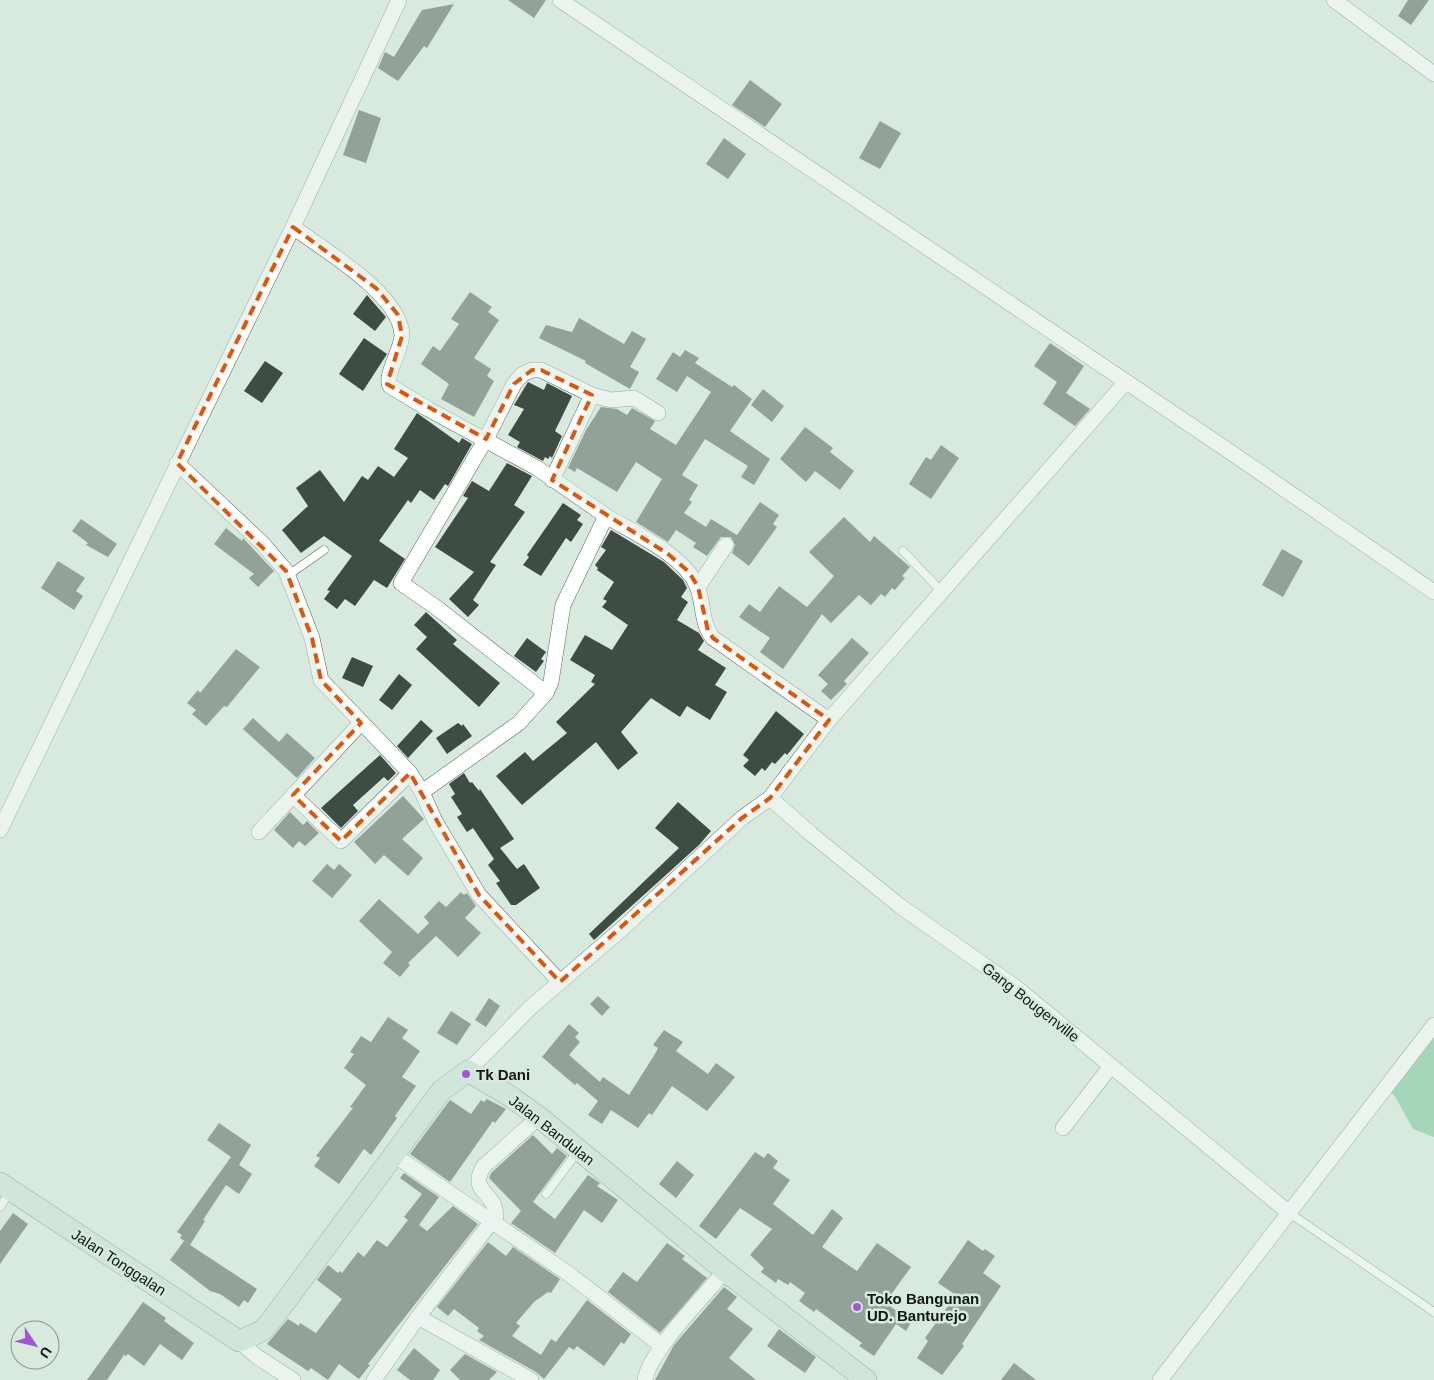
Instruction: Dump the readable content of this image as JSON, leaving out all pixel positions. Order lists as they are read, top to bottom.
{
  "streets": {
    "street": ["Gang Bougenville", "Jalan Bandulan", "Jalan Tonggalan"]
  },
  "places": ["Tk Dani", "Toko Bangunan UD. Banturejo"],
  "north": "bottom right"
}
